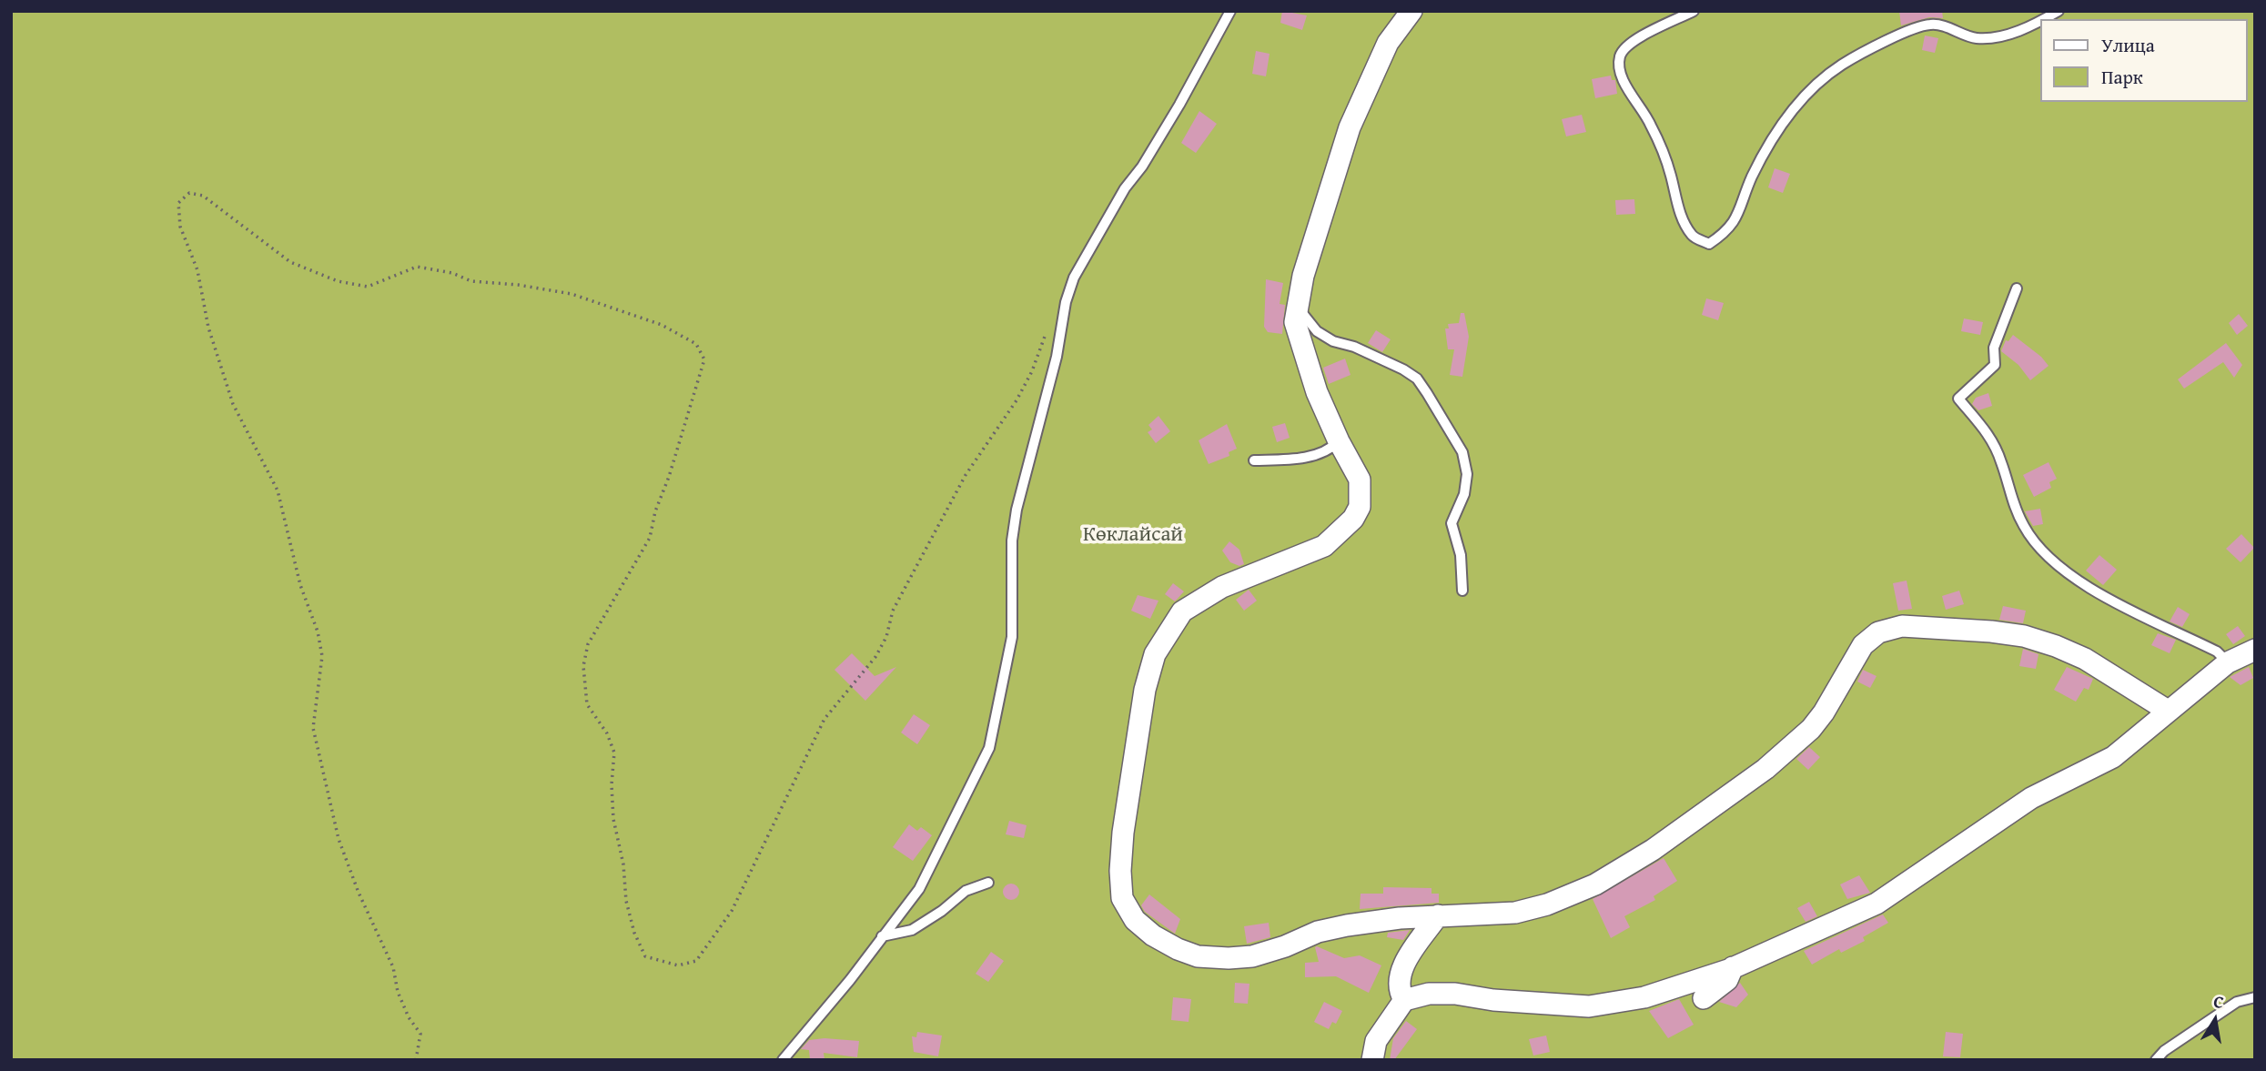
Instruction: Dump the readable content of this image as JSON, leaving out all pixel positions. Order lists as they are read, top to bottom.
{
  "parks": ["Көклайсай"],
  "legend": ["Улица", "Парк"],
  "north": "top"
}
